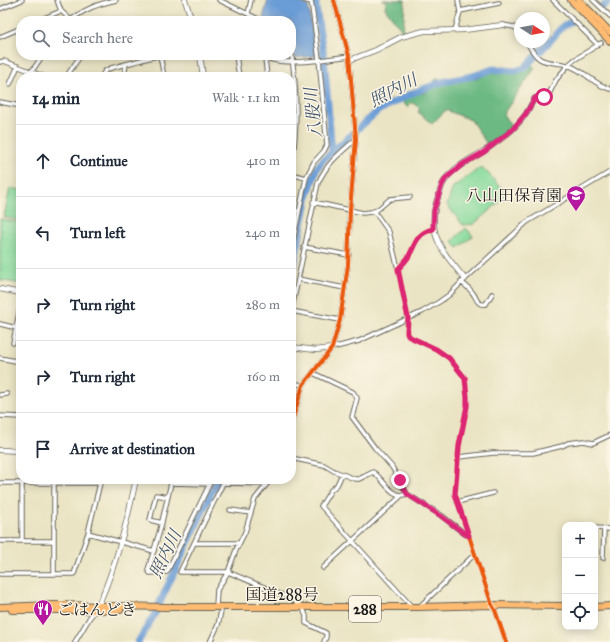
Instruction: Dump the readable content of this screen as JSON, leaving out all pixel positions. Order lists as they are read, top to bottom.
{
  "streets": {
    "highway": ["国道288号", "288"]
  },
  "water": ["照内川", "八股川"],
  "places": {
    "school or university": ["八山田保育園"],
    "restaurant": ["ごはんどき"]
  },
  "north": "right",
  "page": {
    "search": "Search here",
    "heading": ["14 min", "Walk · 1.1 km"],
    "list": [
      ["Continue", "410 m"],
      ["Turn left", "240 m"],
      ["Turn right", "280 m"],
      ["Turn right", "160 m"],
      "Arrive at destination"
    ],
    "map_buttons": ["+", "−"]
  }
}
